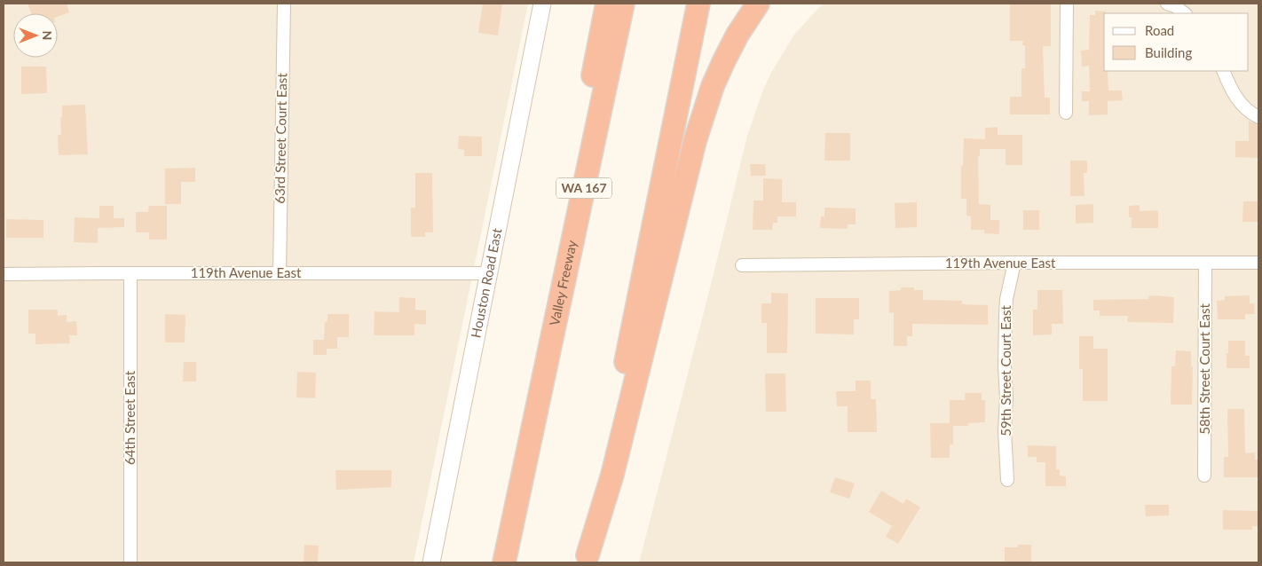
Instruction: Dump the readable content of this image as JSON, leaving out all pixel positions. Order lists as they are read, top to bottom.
{
  "streets": {
    "highway": ["WA 167", "Valley Freeway"],
    "street": [
      "63rd Street Court East",
      "119th Avenue East",
      "Houston Road East",
      "58th Street Court East",
      "59th Street Court East",
      "64th Street East"
    ]
  },
  "crossings": [
    ["63rd Street Court East", "119th Avenue East"],
    ["119th Avenue East", "Houston Road East"],
    ["119th Avenue East", "58th Street Court East"],
    ["119th Avenue East", "59th Street Court East"],
    ["119th Avenue East", "64th Street East"]
  ],
  "legend": ["Road", "Building"],
  "north": "right"
}
